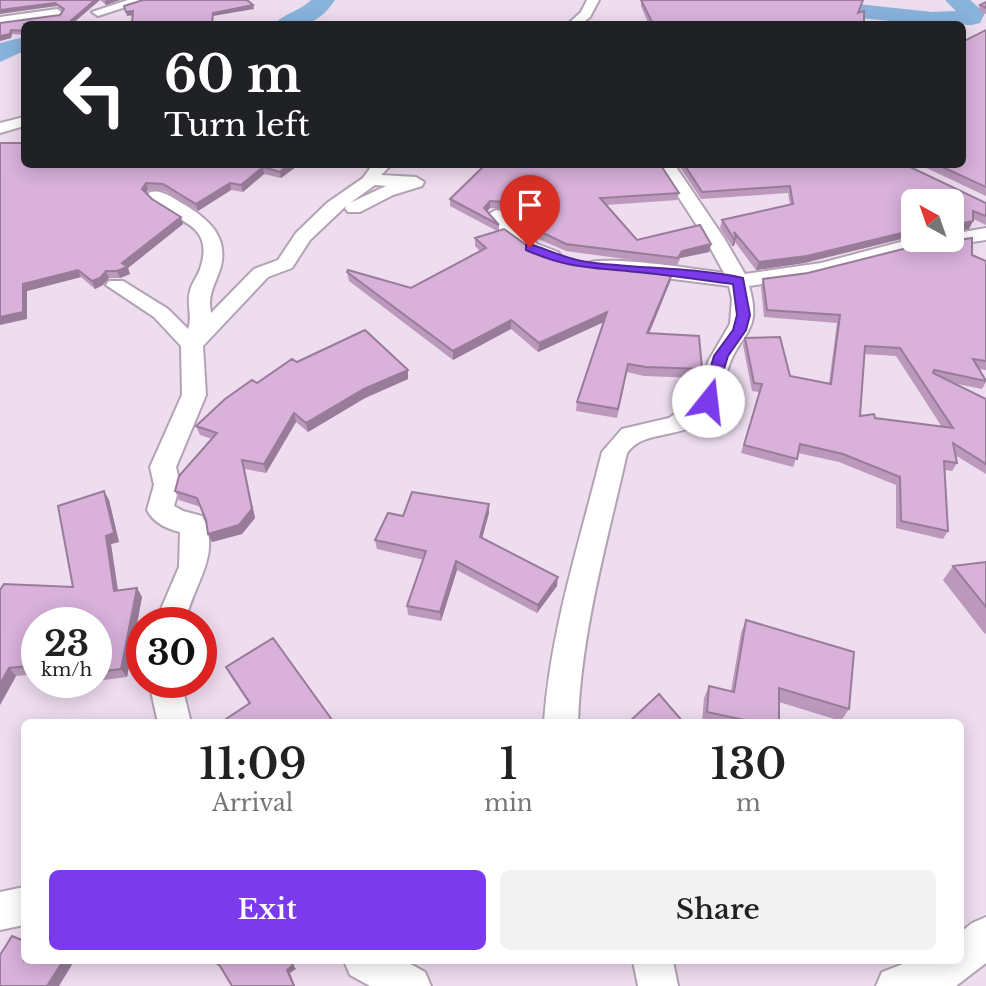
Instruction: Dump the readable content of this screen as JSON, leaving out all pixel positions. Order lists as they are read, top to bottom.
{
  "north": "top left",
  "page": {
    "turn": ["60 m", "Turn left"],
    "speed": "23 km/h",
    "limit": "30",
    "eta": [
      "11:09",
      "Arrival",
      "1",
      "min",
      "130",
      "m"
    ],
    "buttons": ["Exit", "Share"]
  }
}
